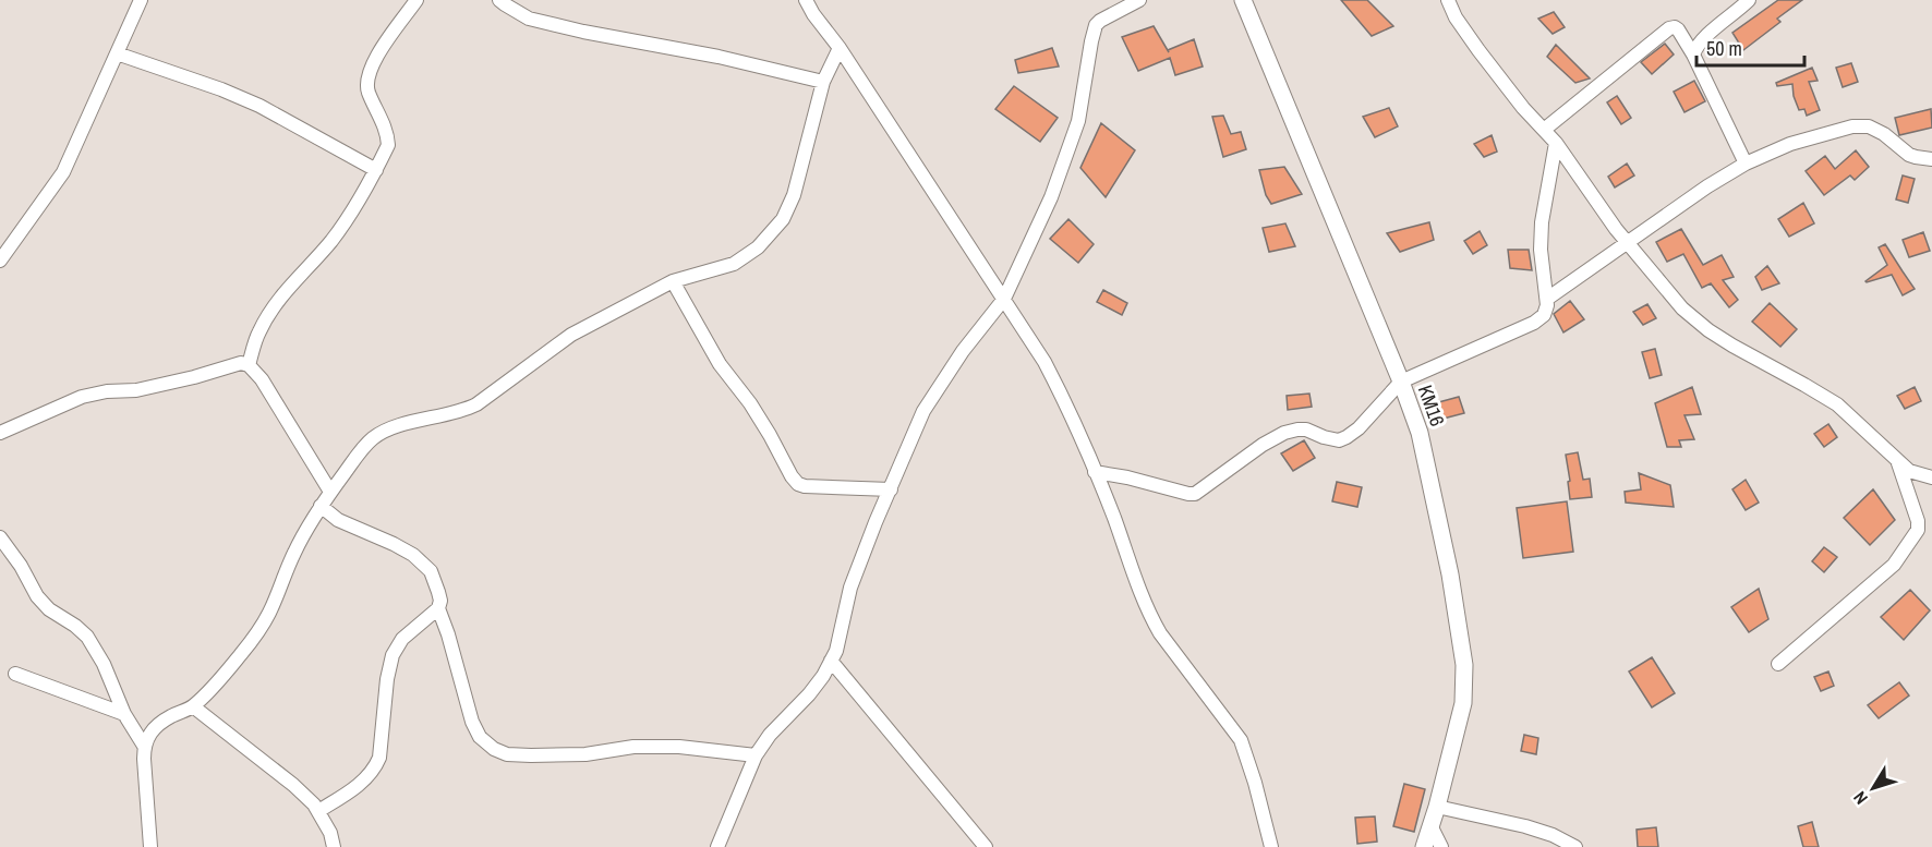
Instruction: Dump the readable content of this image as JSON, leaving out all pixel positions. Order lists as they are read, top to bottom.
{
  "streets": {
    "street": ["KM16"]
  },
  "scale_bar": "50 m",
  "north": "bottom left"
}
